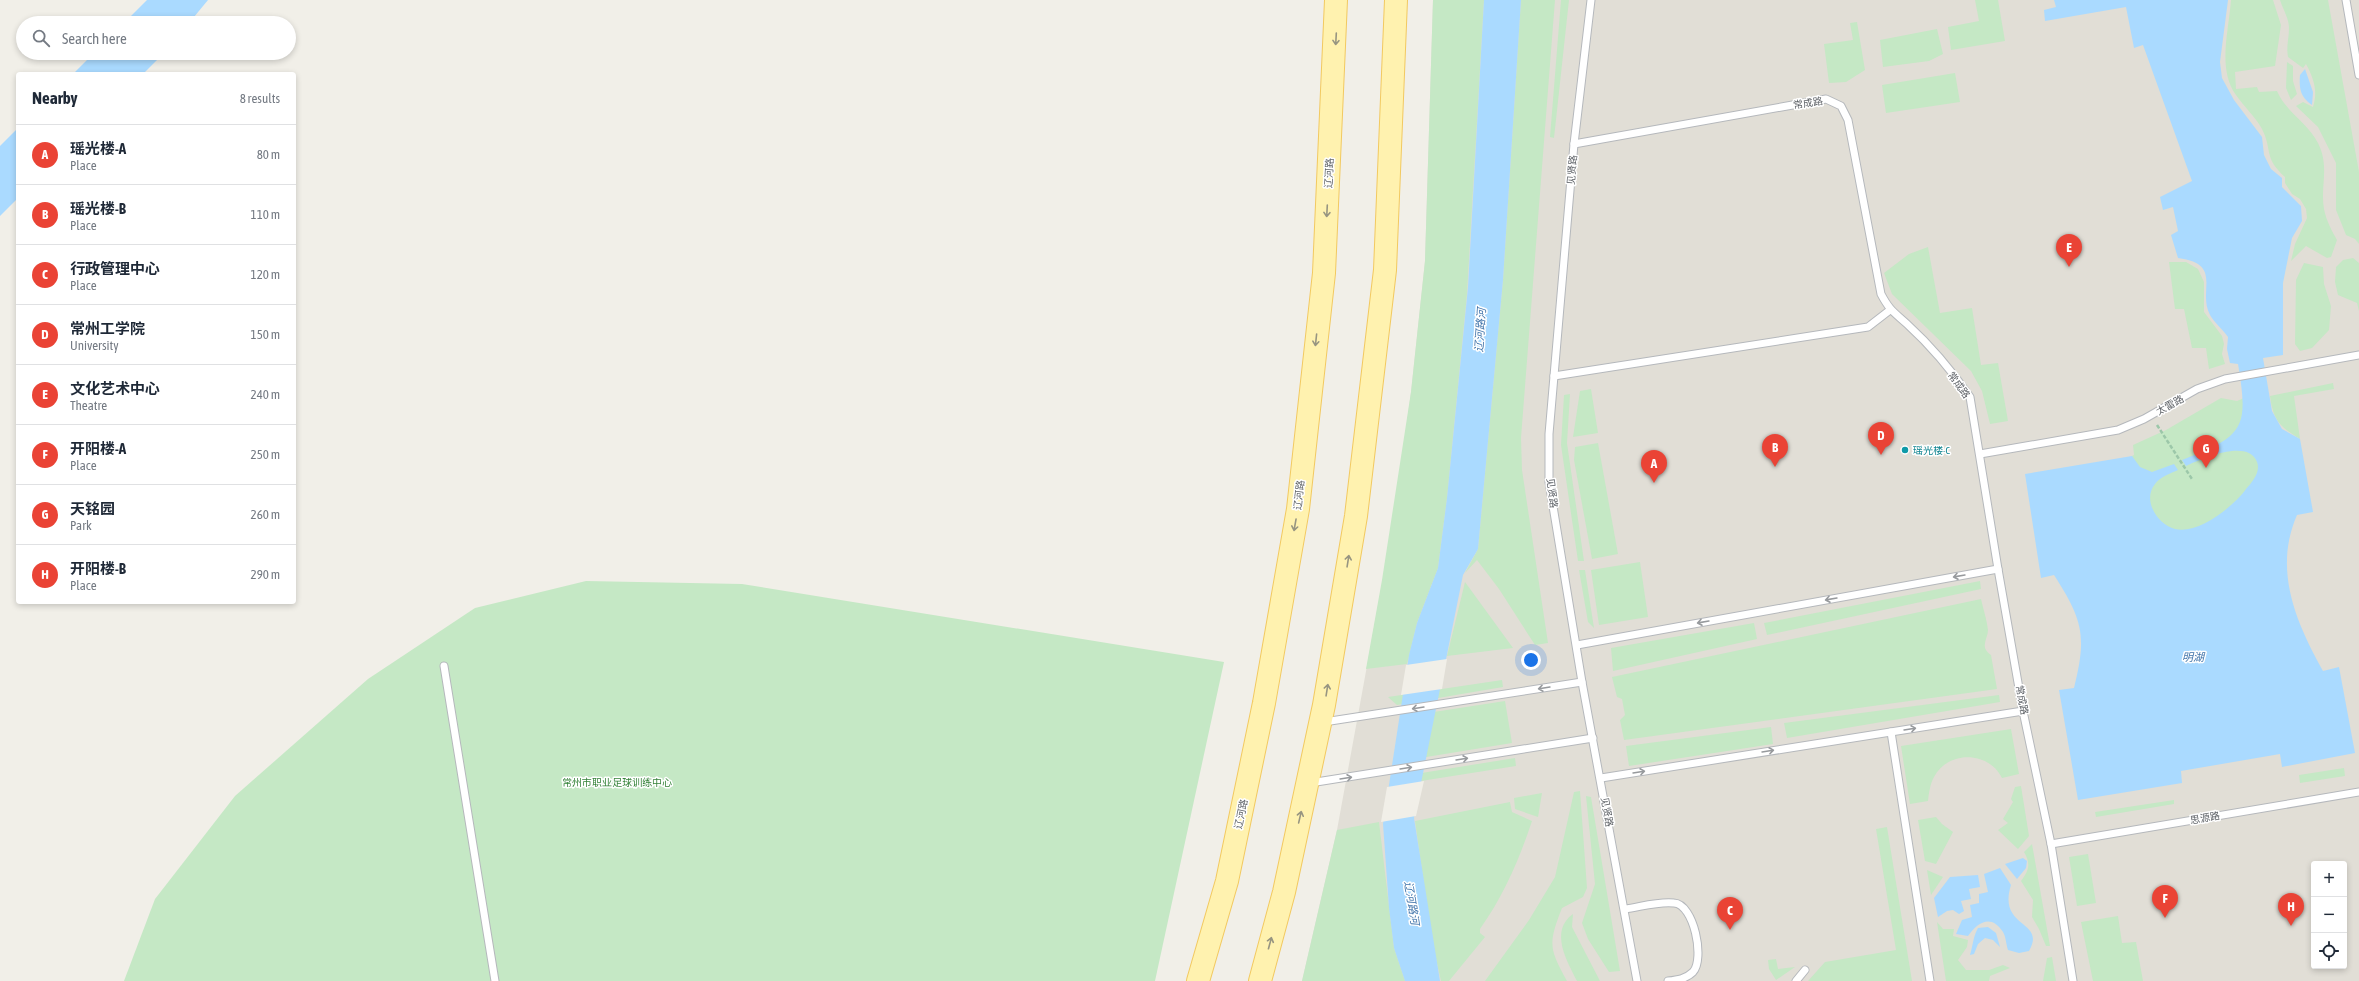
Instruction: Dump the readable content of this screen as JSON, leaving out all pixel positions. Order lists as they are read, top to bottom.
{
  "streets": {
    "main road": ["辽河路"],
    "lane": [
      "常成路",
      "见贤路",
      "太雷路",
      "思源路"
    ]
  },
  "crossings": [
    ["常成路", "见贤路"],
    ["常成路", "太雷路"],
    ["常成路", "思源路"]
  ],
  "water": ["辽河路河", "明湖"],
  "parks": ["常州市职业足球训练中心"],
  "places": ["瑶光楼-C"],
  "page": {
    "search": "Search here",
    "heading": ["Nearby", "8 results"],
    "list": [
      {
        "mark": "A",
        "name": "瑶光楼-A",
        "note": "Place",
        "value": "80 m"
      },
      {
        "mark": "B",
        "name": "瑶光楼-B",
        "note": "Place",
        "value": "110 m"
      },
      {
        "mark": "C",
        "name": "行政管理中心",
        "note": "Place",
        "value": "120 m"
      },
      {
        "mark": "D",
        "name": "常州工学院",
        "note": "University",
        "value": "150 m"
      },
      {
        "mark": "E",
        "name": "文化艺术中心",
        "note": "Theatre",
        "value": "240 m"
      },
      {
        "mark": "F",
        "name": "开阳楼-A",
        "note": "Place",
        "value": "250 m"
      },
      {
        "mark": "G",
        "name": "天铭园",
        "note": "Park",
        "value": "260 m"
      },
      {
        "mark": "H",
        "name": "开阳楼-B",
        "note": "Place",
        "value": "290 m"
      }
    ],
    "pins": [
      "E",
      "D",
      "B",
      "G",
      "A",
      "F",
      "H",
      "C"
    ],
    "map_buttons": ["+", "−"]
  }
}
